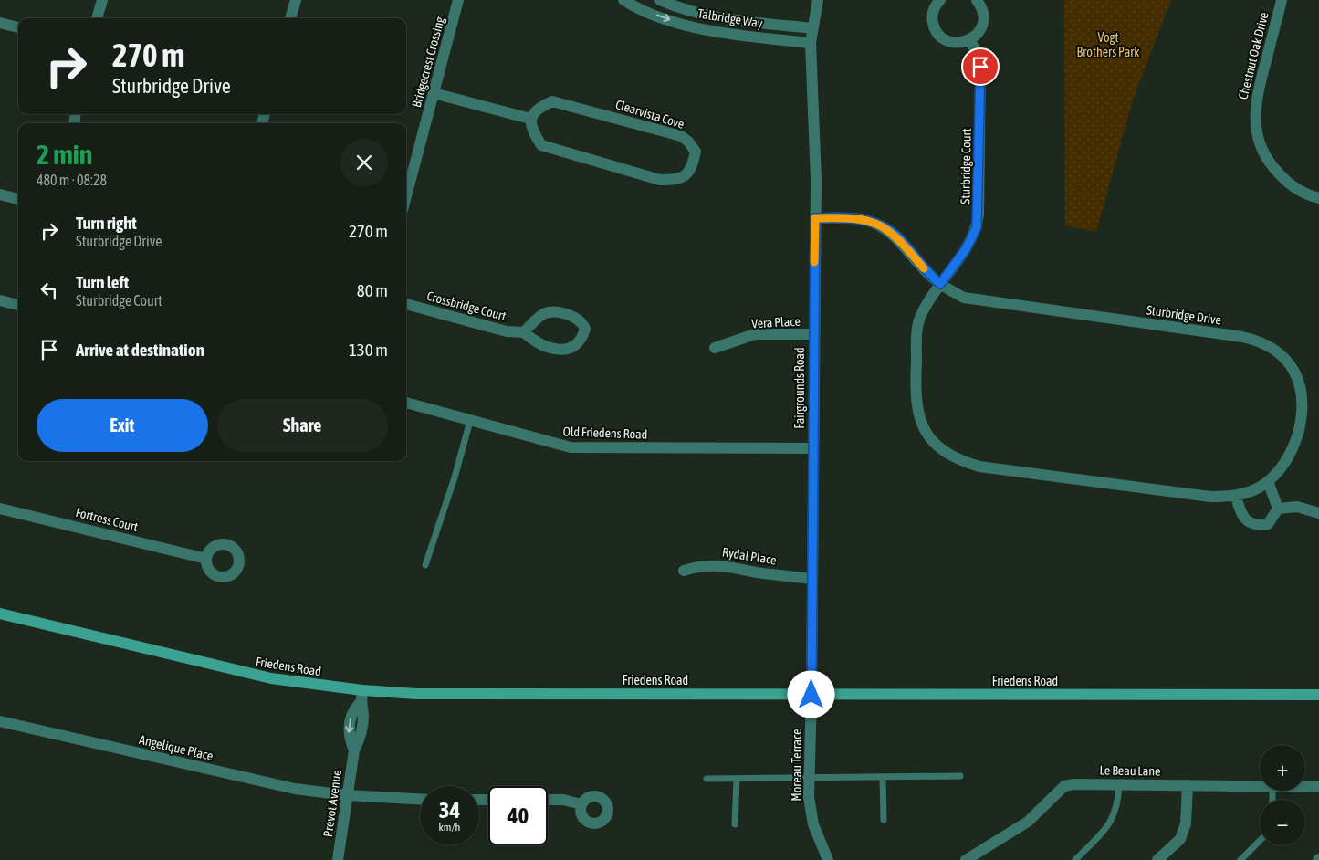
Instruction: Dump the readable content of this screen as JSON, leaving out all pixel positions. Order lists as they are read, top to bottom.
{
  "streets": {
    "main road": ["Friedens Road"],
    "street": [
      "Talbridge Way",
      "Chestnut Oak Drive",
      "Bridgecrest Crossing",
      "Clearvista Cove",
      "Sturbridge Court",
      "Crossbridge Court",
      "Sturbridge Drive",
      "Vera Place",
      "Fairgrounds Road",
      "Old Friedens Road",
      "Fortress Court",
      "Rydal Place",
      "Angelique Place",
      "Moreau Terrace",
      "Le Beau Lane",
      "Prevot Avenue"
    ]
  },
  "crossings": [
    ["Talbridge Way", "Fairgrounds Road"],
    ["Sturbridge Court", "Sturbridge Drive"],
    ["Sturbridge Drive", "Fairgrounds Road"],
    ["Vera Place", "Fairgrounds Road"],
    ["Fairgrounds Road", "Old Friedens Road"],
    ["Fairgrounds Road", "Rydal Place"],
    ["Fairgrounds Road", "Friedens Road"],
    ["Fairgrounds Road", "Moreau Terrace"],
    ["Friedens Road", "Moreau Terrace"],
    ["Friedens Road", "Prevot Avenue"],
    ["Angelique Place", "Prevot Avenue"]
  ],
  "parks": ["Vogt Brothers Park"],
  "page": {
    "turn": ["270 m", "Sturbridge Drive"],
    "heading": ["2 min", "480 m · 08:28"],
    "list": [
      {
        "name": "Turn right",
        "note": "Sturbridge Drive",
        "value": "270 m"
      },
      {
        "name": "Turn left",
        "note": "Sturbridge Court",
        "value": "80 m"
      },
      {
        "name": "Arrive at destination",
        "value": "130 m"
      }
    ],
    "buttons": ["Exit", "Share"],
    "map_buttons": ["+", "−"],
    "speed": "34 km/h",
    "limit": "40"
  }
}
